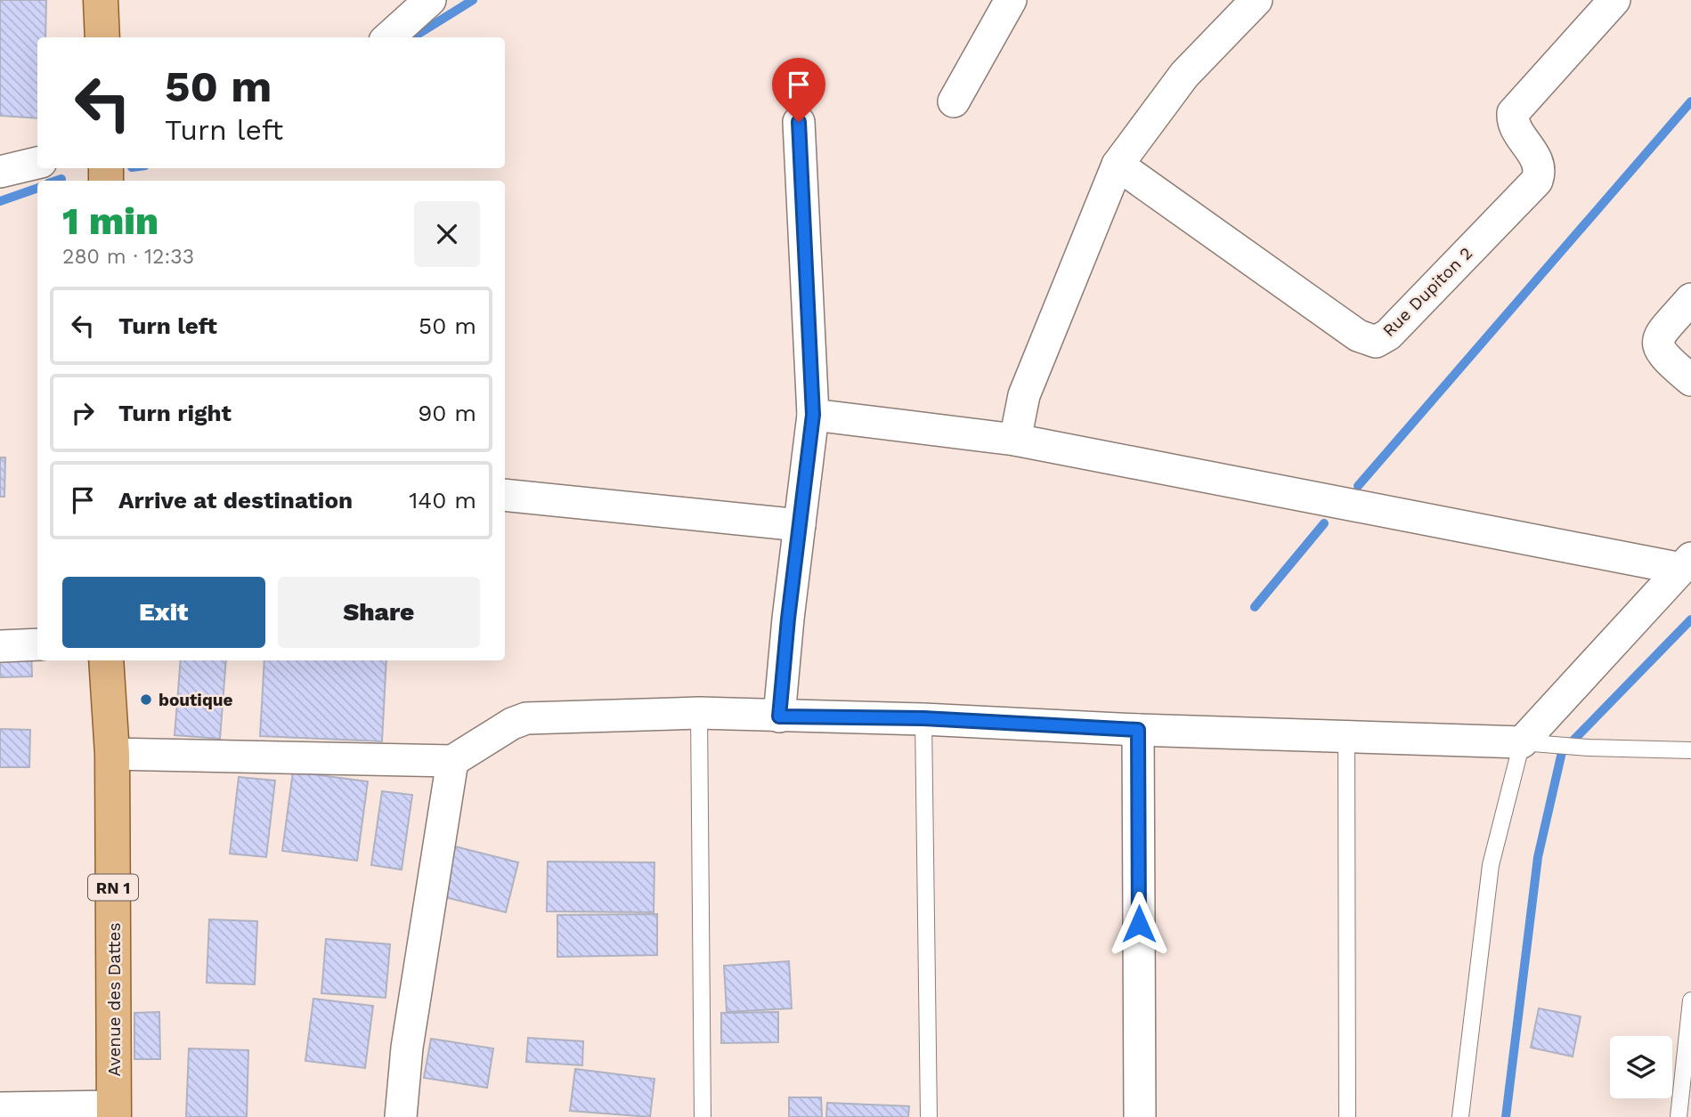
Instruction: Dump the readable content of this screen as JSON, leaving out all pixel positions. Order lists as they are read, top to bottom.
{
  "streets": {
    "main road": ["RN 1", "Avenue des Dattes"],
    "street": ["Rue Dupiton 2"]
  },
  "places": ["boutique"],
  "page": {
    "turn": ["50 m", "Turn left"],
    "heading": ["1 min", "280 m · 12:33"],
    "list": [
      {
        "name": "Turn left",
        "value": "50 m"
      },
      {
        "name": "Turn right",
        "value": "90 m"
      },
      {
        "name": "Arrive at destination",
        "value": "140 m"
      }
    ],
    "buttons": ["Exit", "Share"]
  }
}
